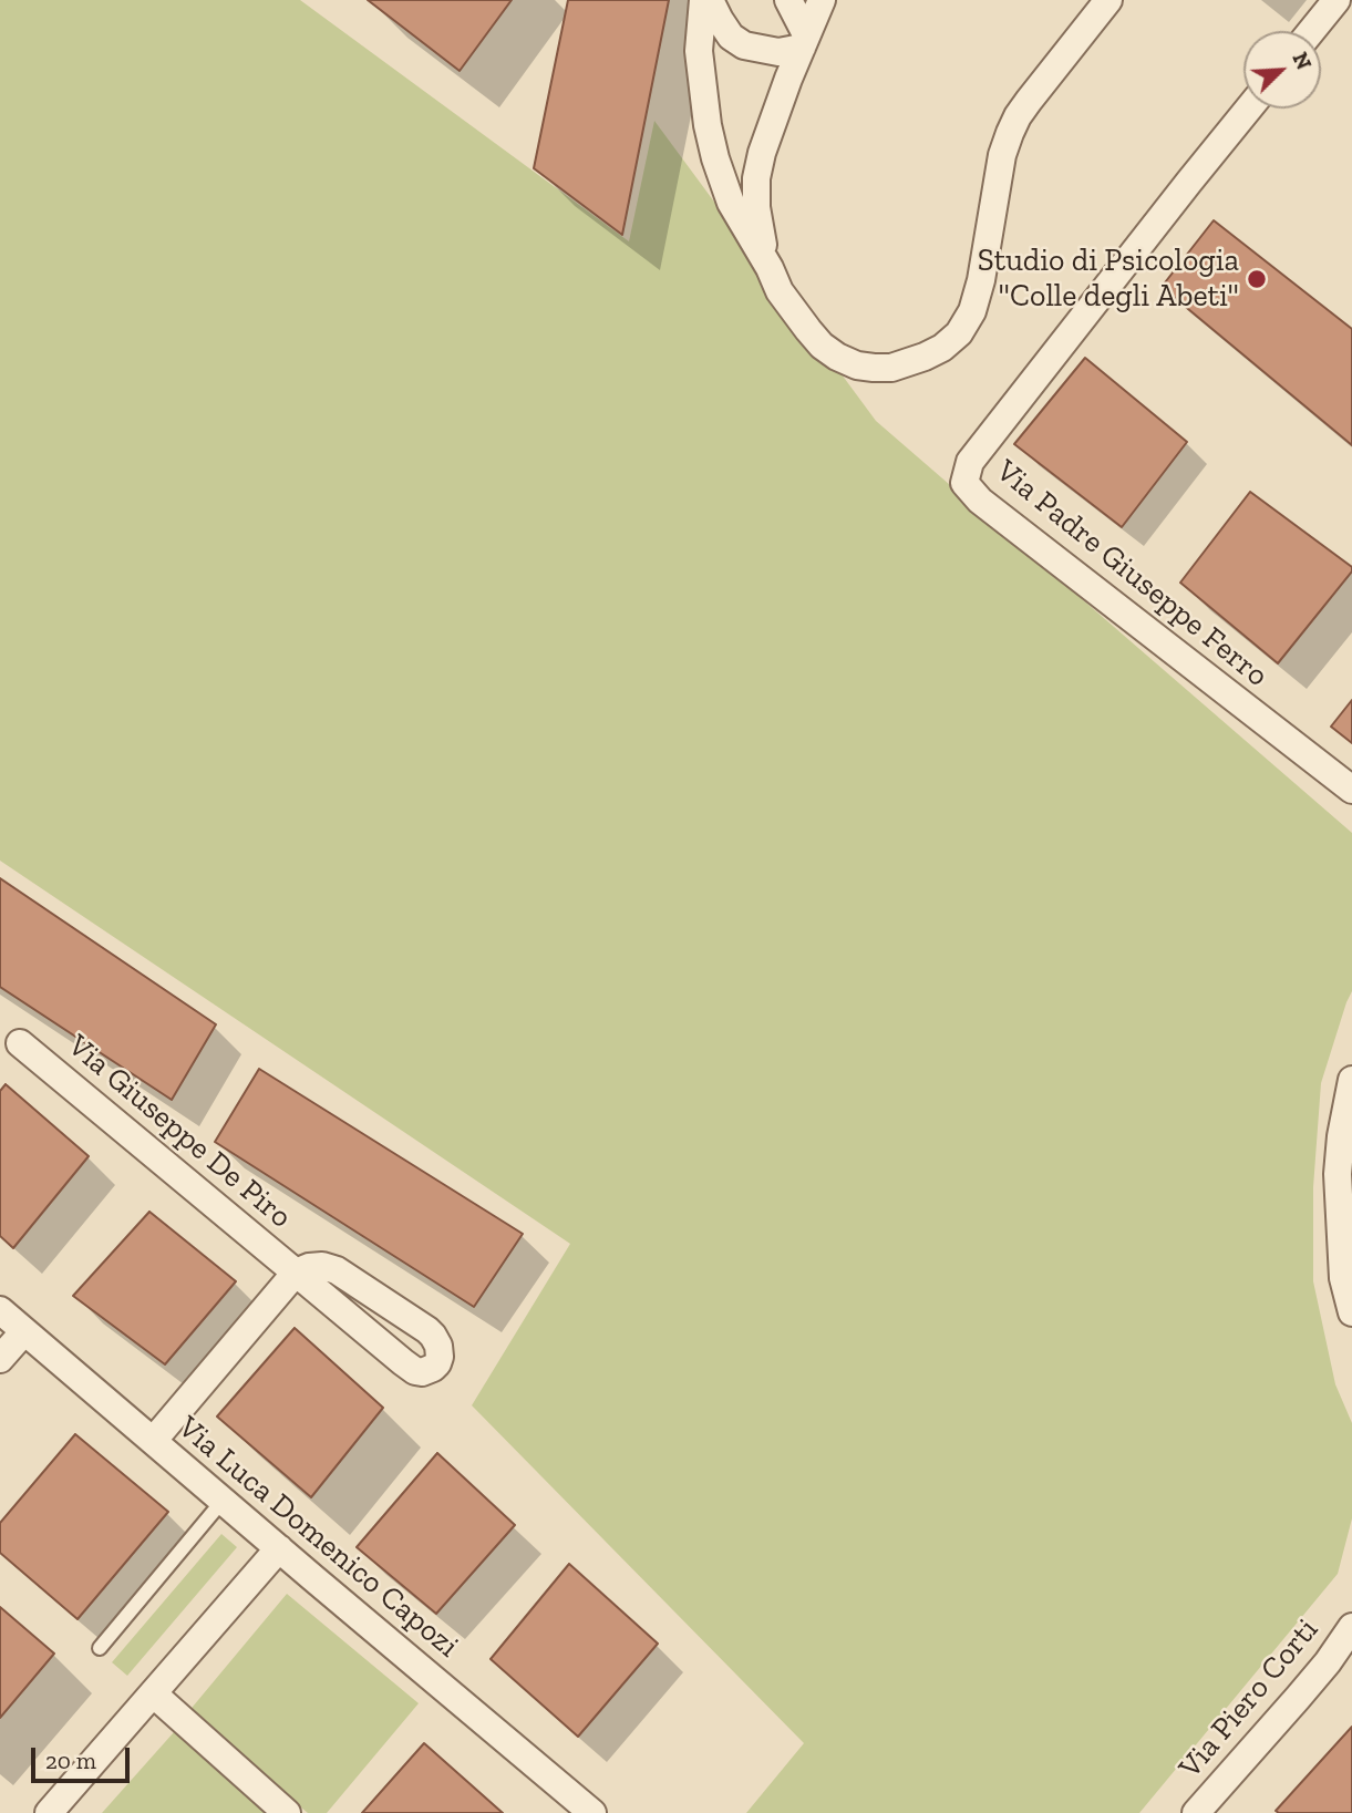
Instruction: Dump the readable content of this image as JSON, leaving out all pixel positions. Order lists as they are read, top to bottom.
{
  "streets": {
    "street": [
      "Via Padre Giuseppe Ferro",
      "Via Giuseppe De Piro",
      "Via Luca Domenico Capozi",
      "Via Piero Corti"
    ]
  },
  "places": ["Studio di Psicologia \"Colle degli Abeti\""],
  "scale_bar": "20 m",
  "north": "top right"
}
